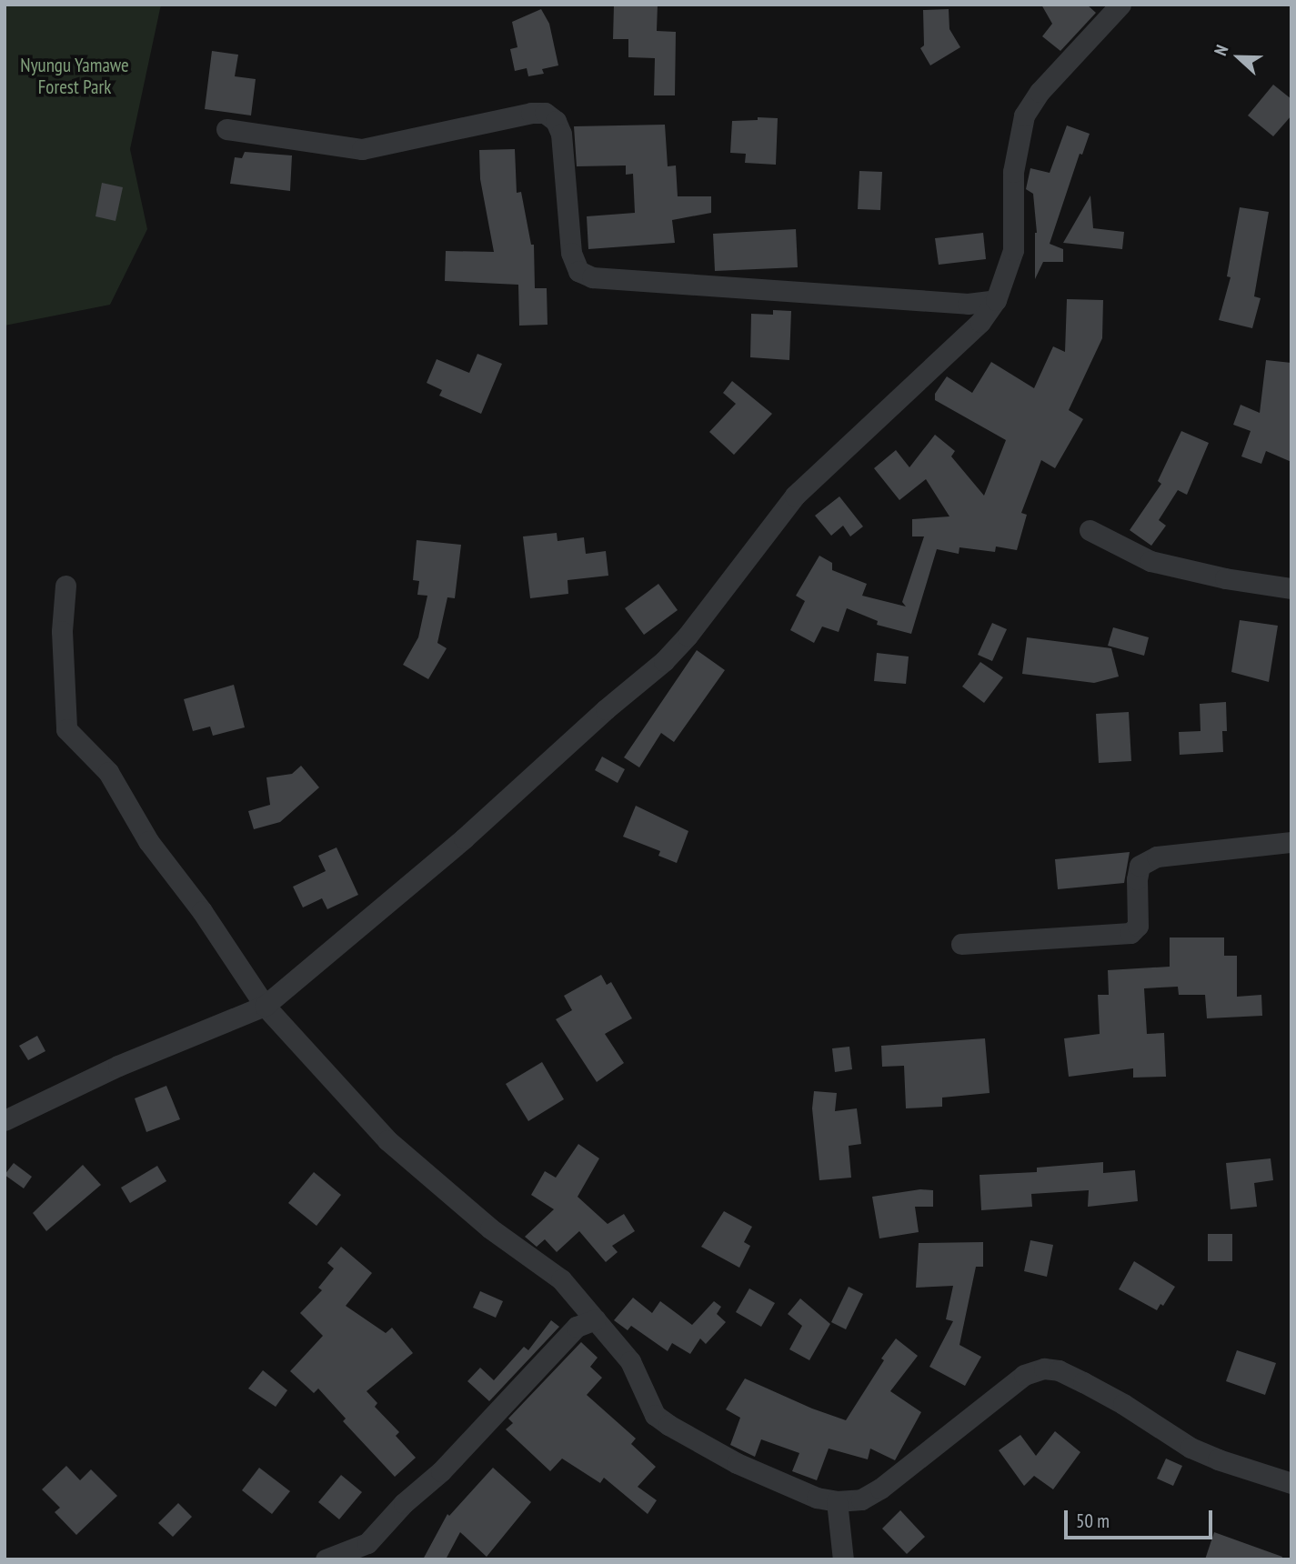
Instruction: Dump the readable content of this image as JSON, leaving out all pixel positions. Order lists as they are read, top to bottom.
{
  "parks": ["Nyungu Yamawe Forest Park"],
  "scale_bar": "50 m",
  "north": "left"
}
